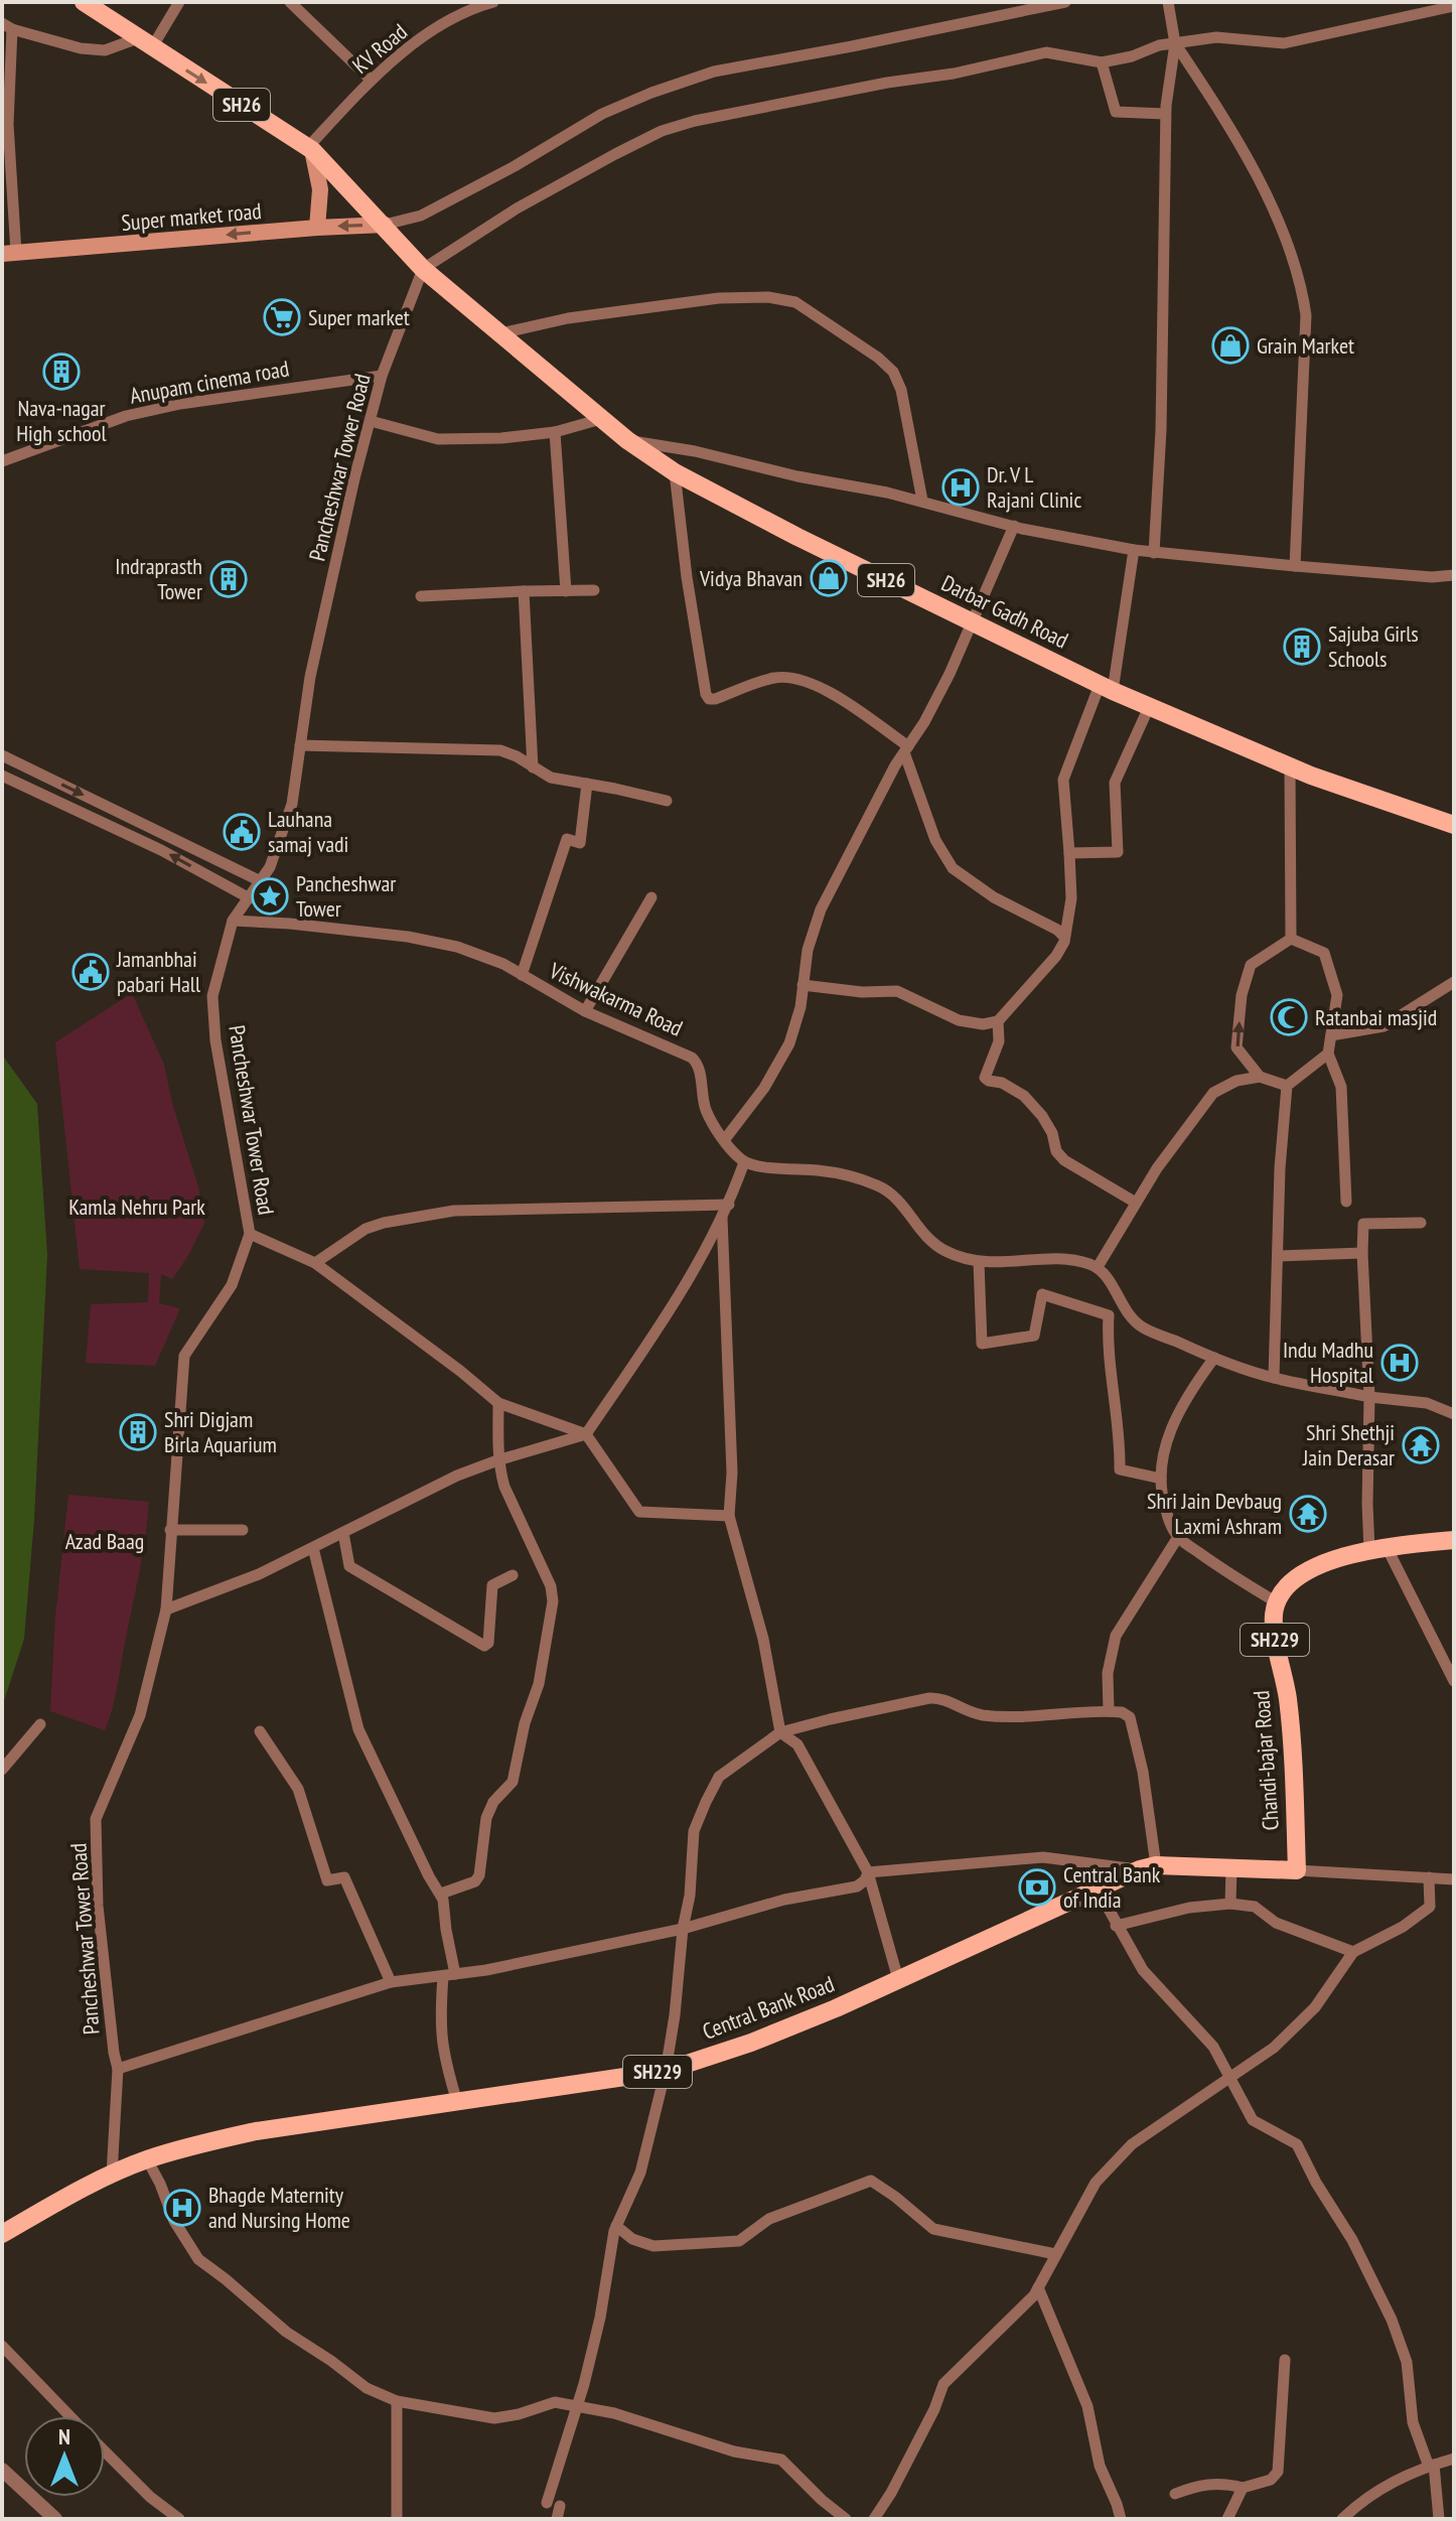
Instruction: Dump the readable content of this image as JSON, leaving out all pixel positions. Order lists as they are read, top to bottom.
{
  "streets": {
    "main road": [
      "SH26",
      "Super market road",
      "Darbar Gadh Road",
      "SH229",
      "Chandi-bajar Road",
      "Central Bank Road"
    ],
    "street": [
      "KV Road",
      "Anupam cinema road",
      "Pancheshwar Tower Road",
      "Vishwakarma Road"
    ]
  },
  "crossings": [
    ["KV Road", "SH26"],
    ["SH26", "Super market road"],
    ["SH26", "Darbar Gadh Road"],
    ["Super market road", "Darbar Gadh Road"],
    ["Anupam cinema road", "Pancheshwar Tower Road"],
    ["Pancheshwar Tower Road", "Darbar Gadh Road"],
    ["Pancheshwar Tower Road", "Vishwakarma Road"],
    ["Pancheshwar Tower Road", "Central Bank Road"],
    ["SH229", "Chandi-bajar Road"],
    ["Chandi-bajar Road", "Central Bank Road"]
  ],
  "one_way": ["Super market road"],
  "parks": ["Kamla Nehru Park", "Azad Baag"],
  "places": {
    "supermarket": ["Super market"],
    "shop": ["Grain Market", "Vidya Bhavan"],
    "building": [
      "Nava-nagar High school",
      "Indraprasth Tower",
      "Sajuba Girls Schools",
      "Shri Digjam Birla Aquarium"
    ],
    "hospital": ["Dr. V L Rajani Clinic", "Indu Madhu Hospital", "Bhagde Maternity and Nursing Home"],
    "public building": ["Lauhana samaj vadi", "Jamanbhai pabari Hall"],
    "place": ["Pancheshwar Tower"],
    "mosque": ["Ratanbai masjid"],
    "temple": ["Shri Shethji Jain Derasar", "Shri Jain Devbaug Laxmi Ashram"],
    "bank": ["Central Bank of India"]
  },
  "north": "top"
}
